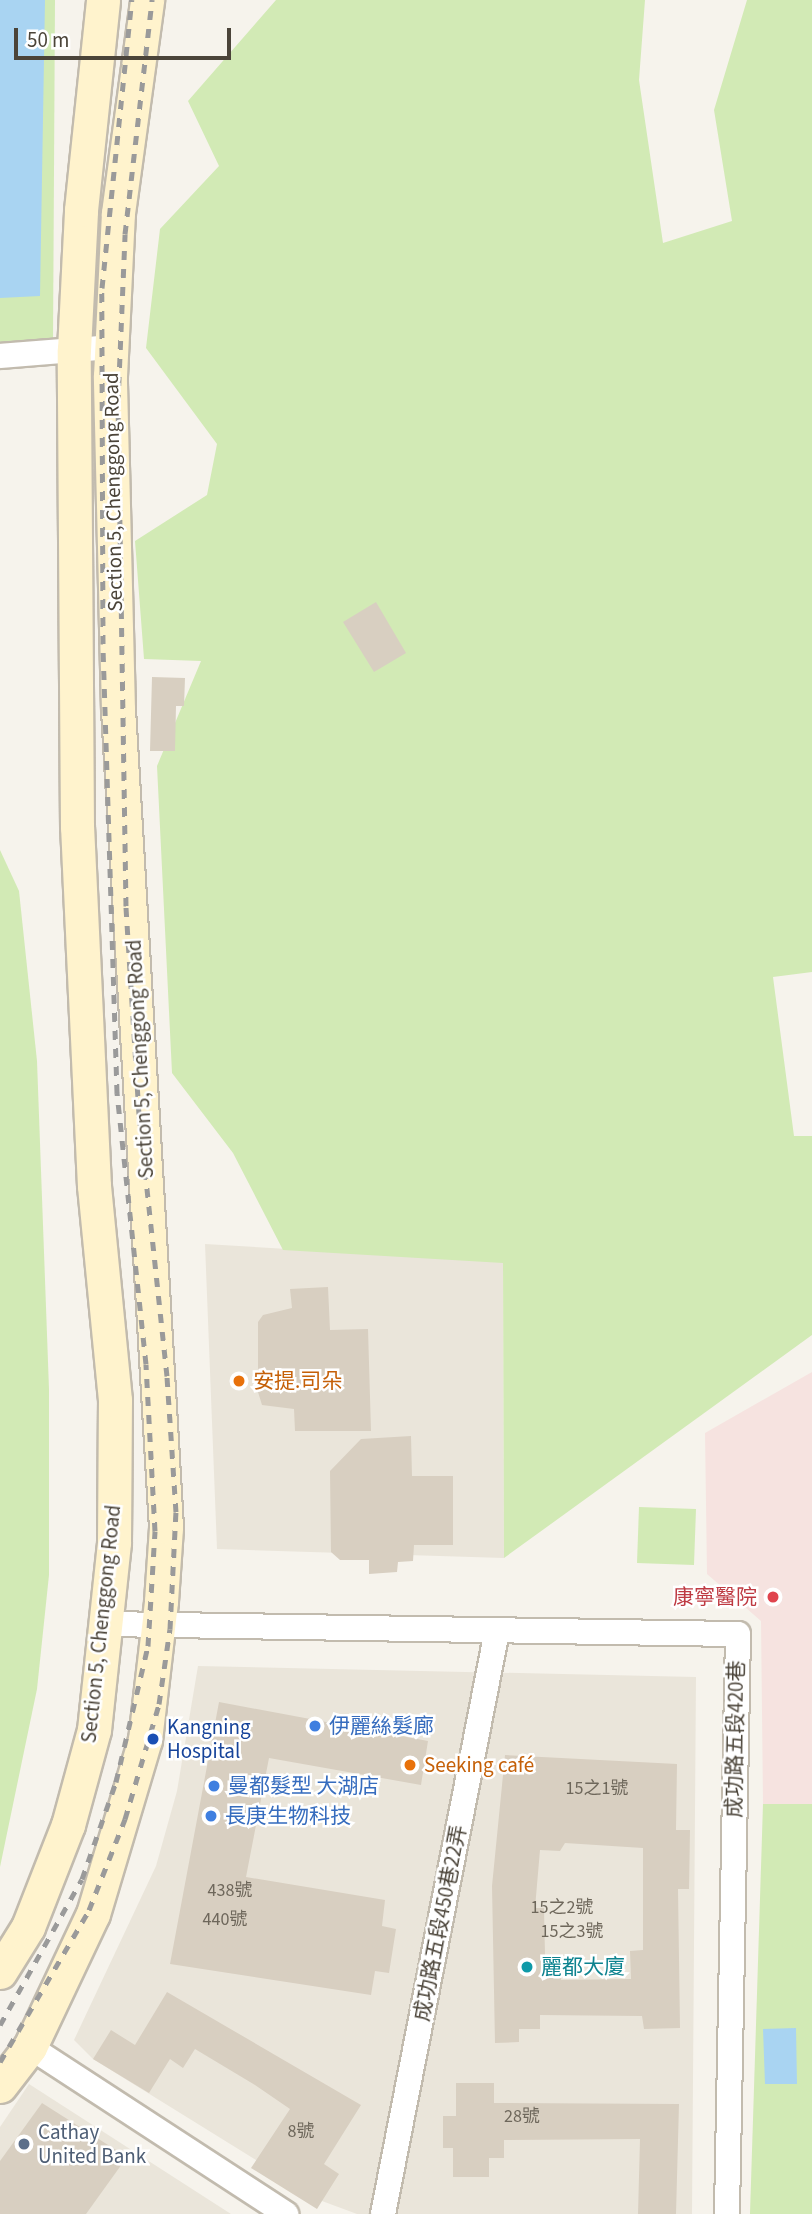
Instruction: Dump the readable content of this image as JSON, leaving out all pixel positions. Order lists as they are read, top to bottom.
{
  "streets": {
    "main road": ["Section 5, Chenggong Road"],
    "street": ["成功路五段420巷", "成功路五段450巷22弄"]
  },
  "crossings": [
    ["Section 5, Chenggong Road", "成功路五段420巷"],
    ["成功路五段420巷", "成功路五段450巷22弄"]
  ],
  "places": [
    "安提.司朵",
    "康寧醫院",
    "伊麗絲髮廊",
    "Kangning Hospital",
    "Seeking café",
    "曼都髮型 大湖店",
    "長庚生物科技",
    "麗都大廈",
    "Cathay United Bank"
  ],
  "house_numbers": [
    "15之1號",
    "438號",
    "15之2號",
    "440號",
    "15之3號",
    "28號",
    "8號"
  ],
  "scale_bar": "50 m"
}
